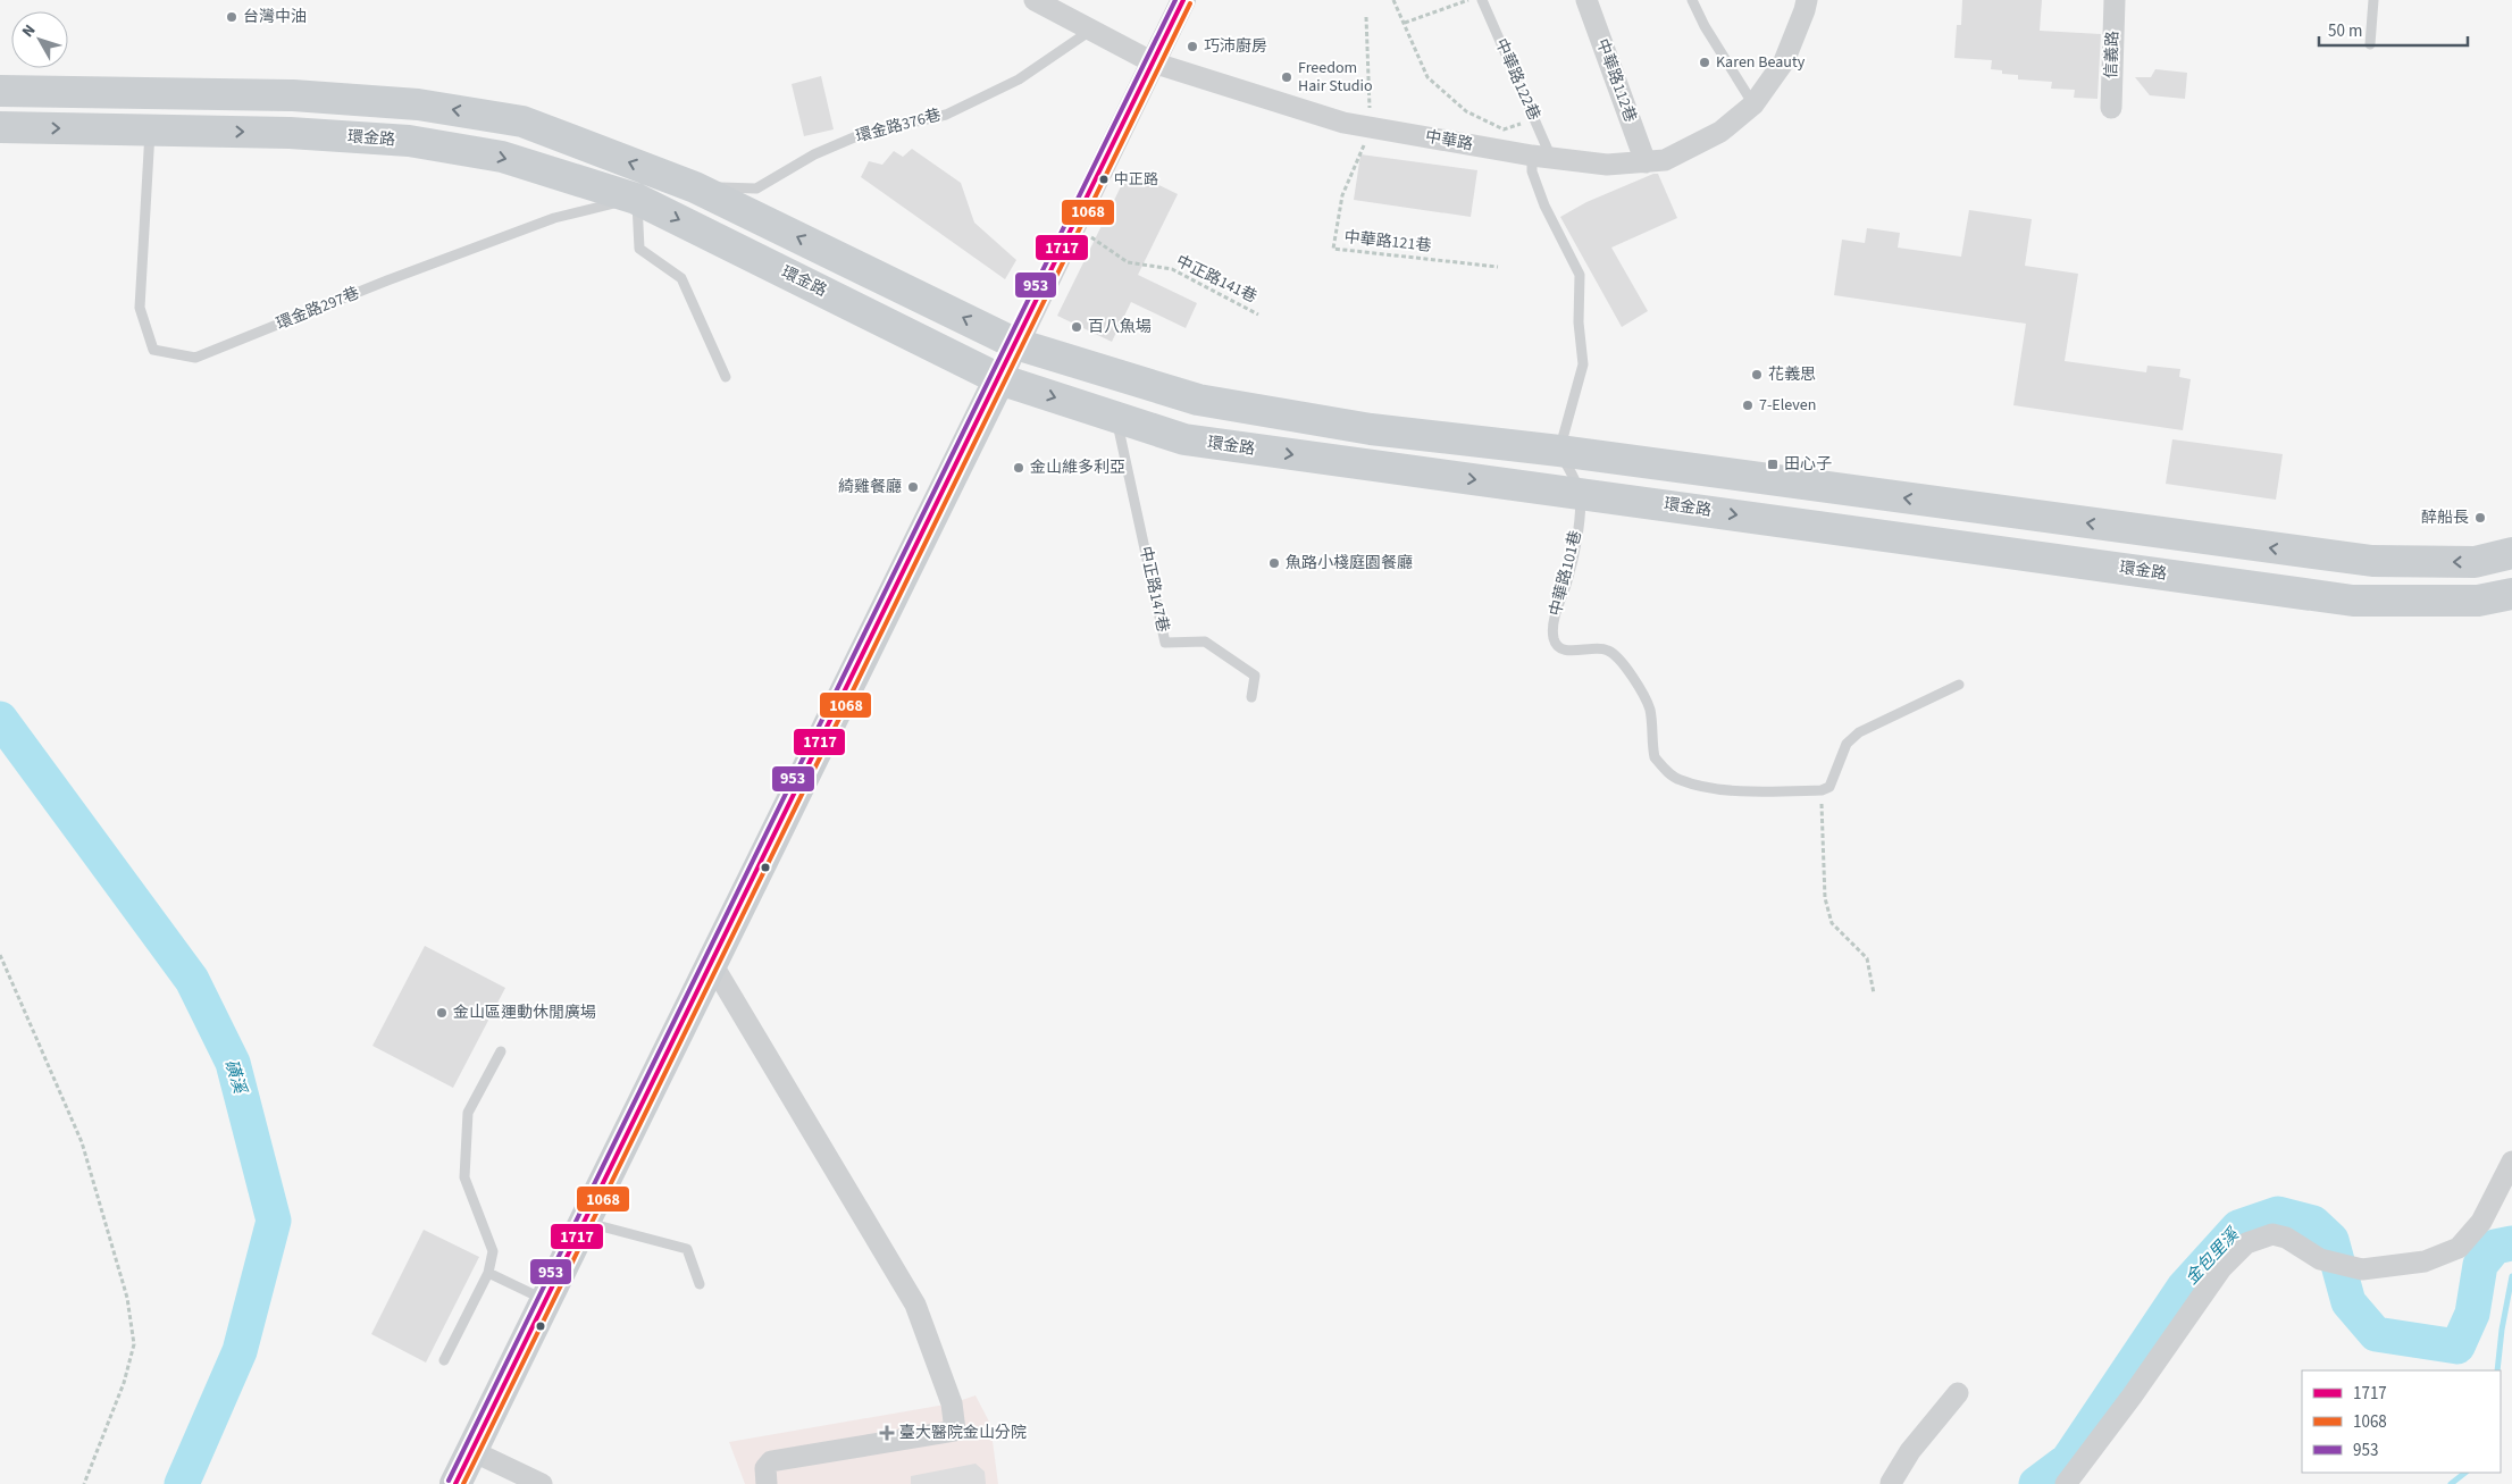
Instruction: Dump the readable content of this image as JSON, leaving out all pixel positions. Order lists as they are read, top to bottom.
{
  "streets": {
    "main road": ["環金路"],
    "street": ["信義路", "中華路112巷", "中華路"],
    "lane": [
      "中華路122巷",
      "環金路376巷",
      "環金路297巷",
      "中華路101巷",
      "中正路147巷"
    ],
    "path": ["中華路121巷", "中正路141巷"]
  },
  "crossings": [
    ["中華路122巷", "中華路"],
    ["中華路112巷", "中華路"],
    ["環金路376巷", "中華路"],
    ["環金路", "環金路297巷"],
    ["環金路", "中華路101巷"],
    ["環金路", "中正路147巷"],
    ["中華路", "中華路121巷"]
  ],
  "water": ["磺溪", "金包里溪"],
  "places": {
    "other": [
      "台灣中油",
      "巧沛廚房",
      "Karen Beauty",
      "Freedom Hair Studio",
      "中正路",
      "百八魚場",
      "花義思",
      "7-Eleven",
      "金山維多利亞",
      "綺雞餐廳",
      "醉船長",
      "魚路小棧庭園餐廳",
      "金山區運動休閒廣場"
    ],
    "transit": ["田心子"],
    "health": ["臺大醫院金山分院"]
  },
  "lines": ["transit line 1717", "transit line 953", "transit line 1068"],
  "legend": ["1717", "1068", "953"],
  "scale_bar": "50 m",
  "north": "top left"
}
